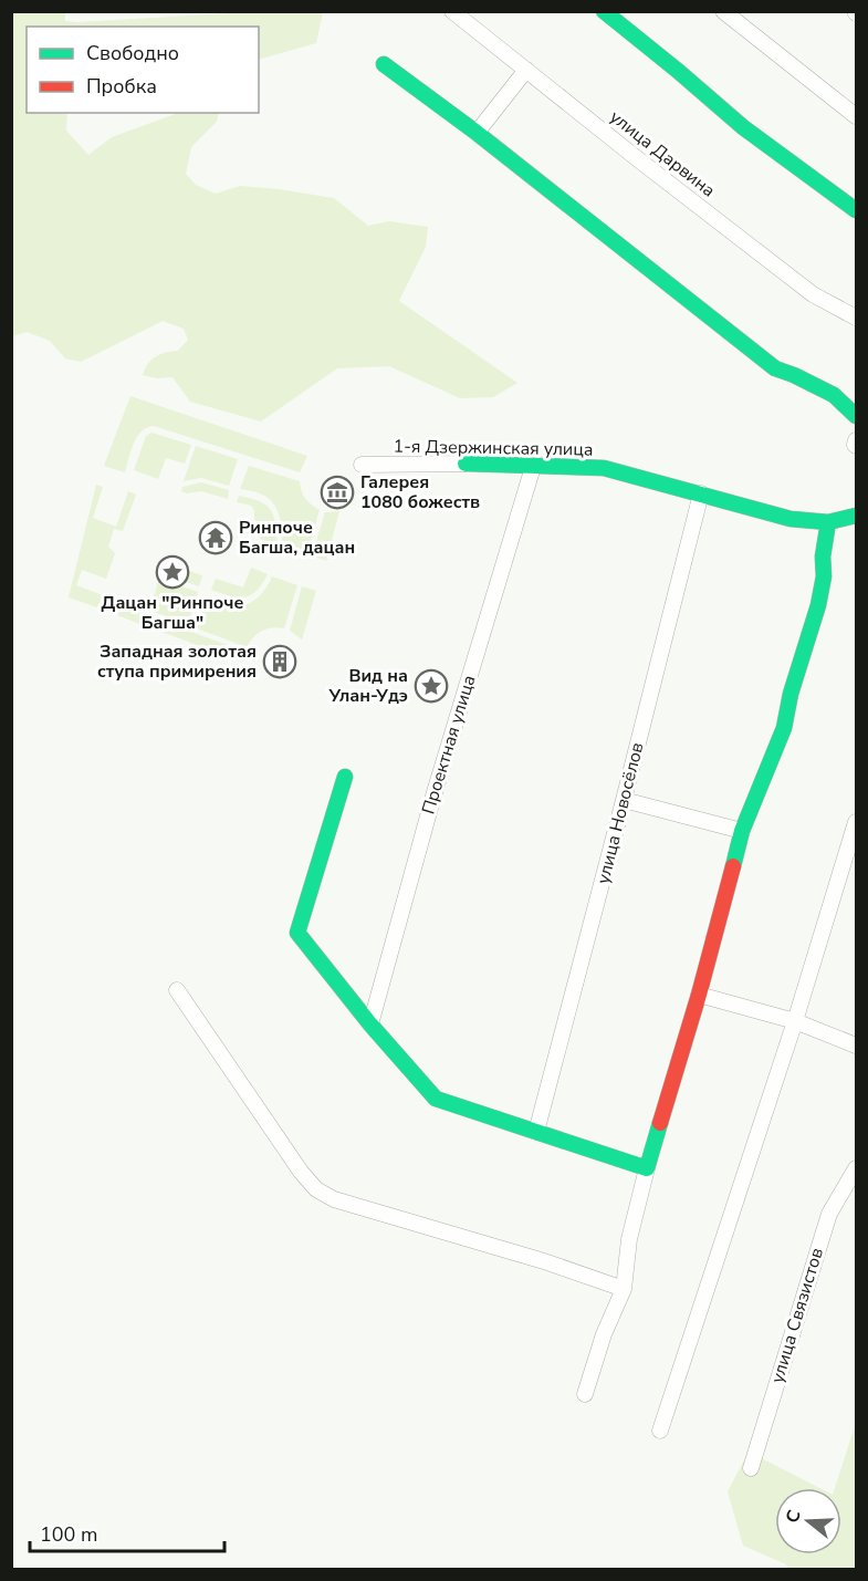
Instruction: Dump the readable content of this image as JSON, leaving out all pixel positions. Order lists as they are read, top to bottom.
{
  "streets": {
    "street": [
      "улица Дарвина",
      "1-я Дзержинская улица",
      "Проектная улица",
      "улица Новосёлов",
      "улица Связистов"
    ]
  },
  "crossings": [
    ["1-я Дзержинская улица", "Проектная улица"],
    ["1-я Дзержинская улица", "улица Новосёлов"]
  ],
  "places": {
    "museum": ["Галерея 1080 божеств"],
    "temple": ["Ринпоче Багша, дацан"],
    "place": ["Дацан \"Ринпоче Багша\"", "Вид на Улан-Удэ"],
    "building": ["Западная золотая ступа примирения"]
  },
  "legend": ["Свободно", "Пробка"],
  "scale_bar": "100 m",
  "north": "left"
}
